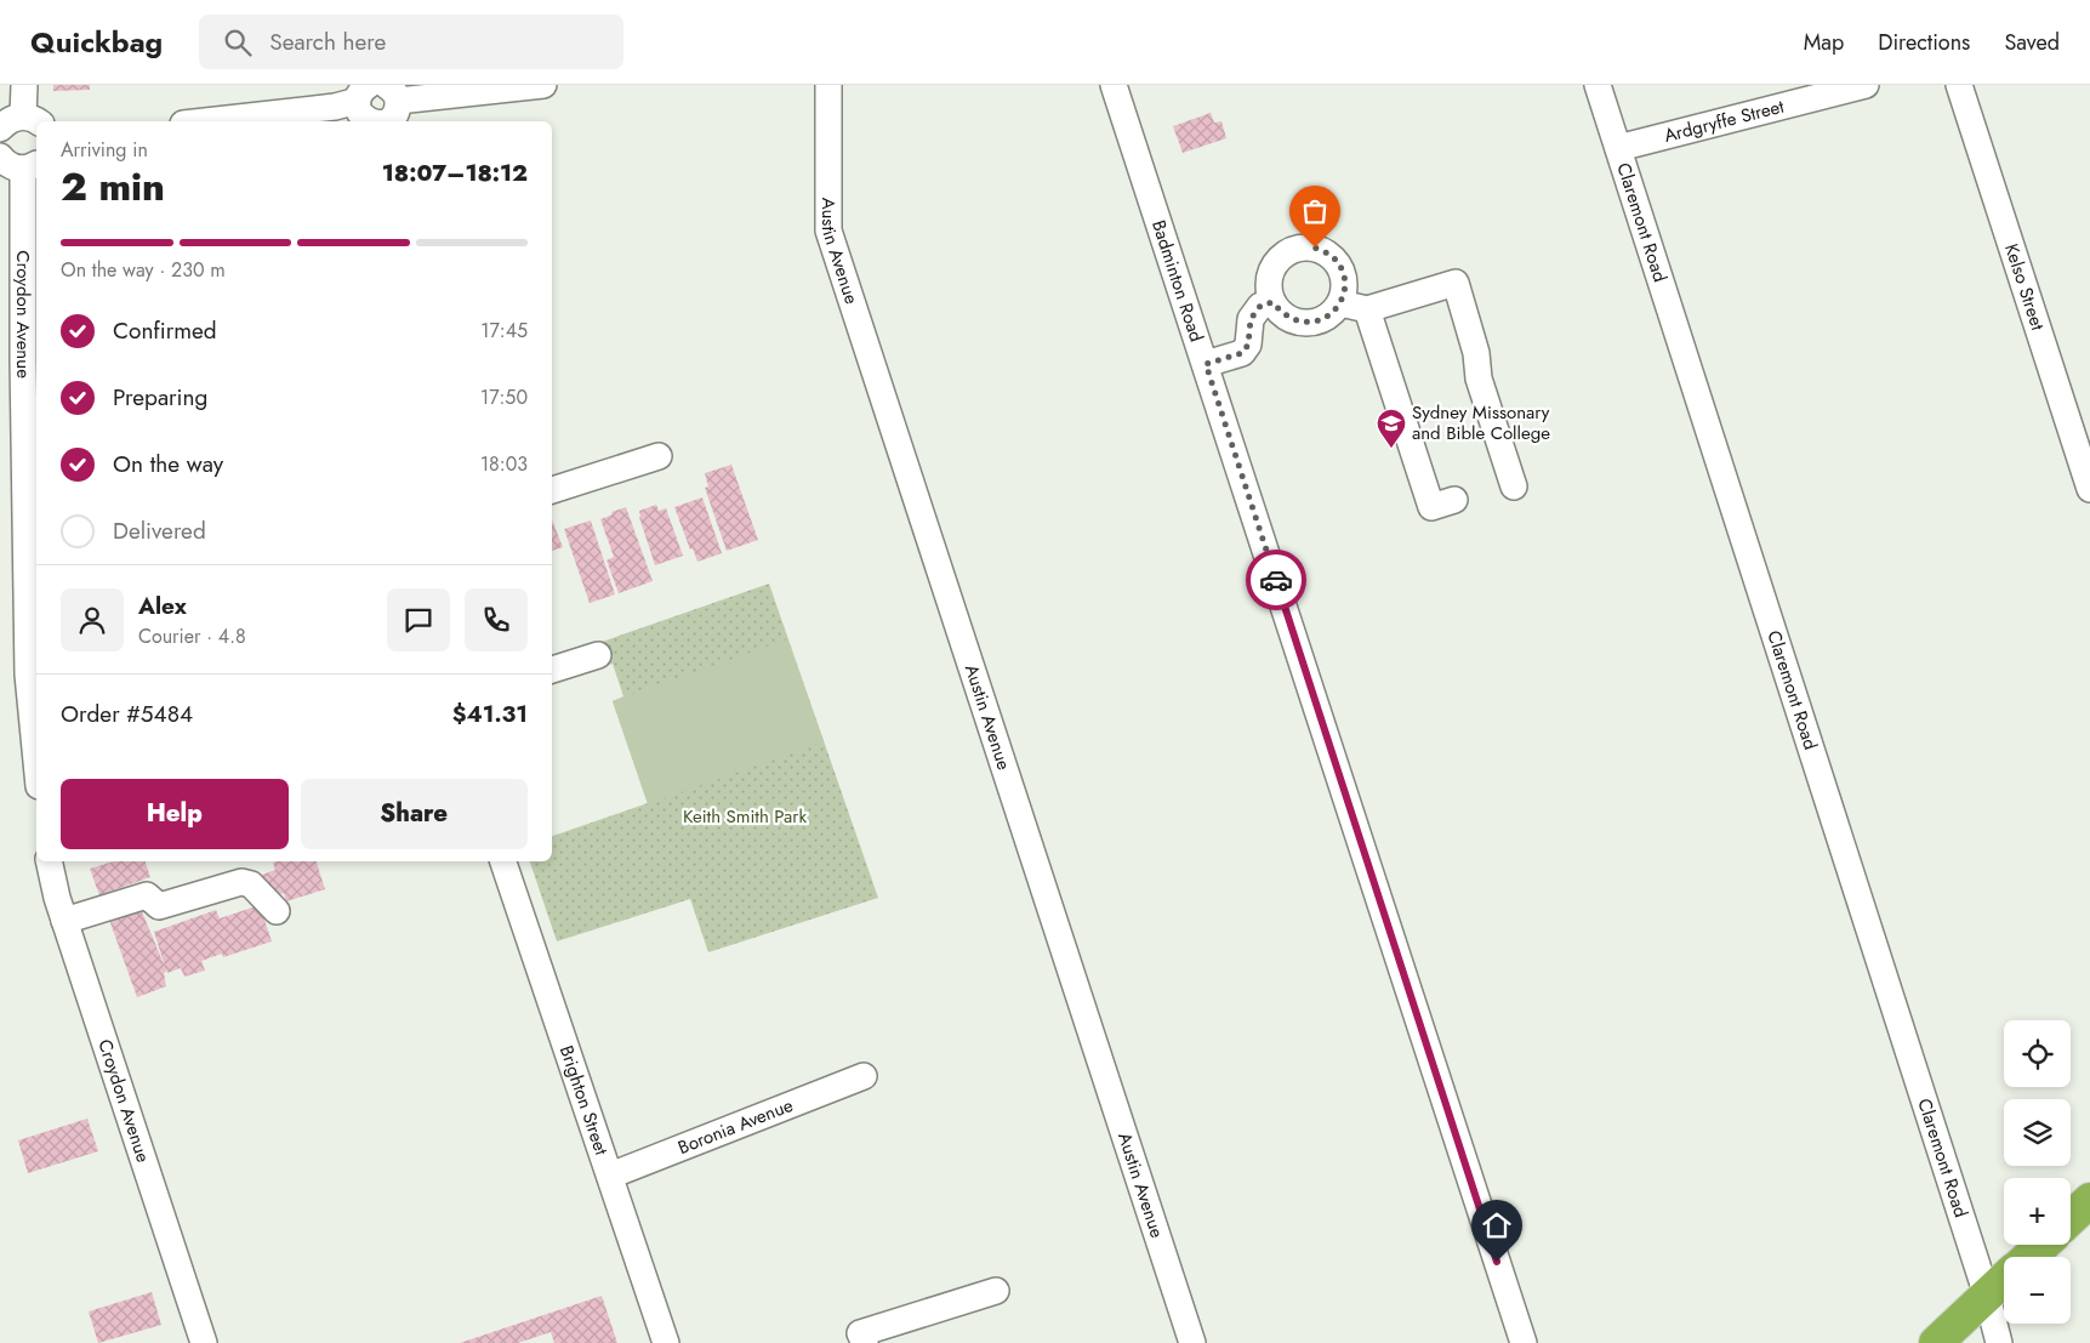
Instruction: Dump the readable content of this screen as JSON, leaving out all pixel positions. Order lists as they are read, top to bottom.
{
  "streets": {
    "street": [
      "Ardgryffe Street",
      "Claremont Road",
      "Austin Avenue",
      "Badminton Road",
      "Kelso Street",
      "Croydon Avenue",
      "Brighton Street",
      "Boronia Avenue"
    ]
  },
  "crossings": [
    ["Ardgryffe Street", "Claremont Road"],
    ["Brighton Street", "Boronia Avenue"]
  ],
  "parks": ["Keith Smith Park"],
  "places": {
    "school or university": ["Sydney Missonary and Bible College"]
  },
  "page": {
    "header": "Quickbag",
    "search": "Search here",
    "nav": ["Map", "Directions", "Saved"],
    "heading": ["2 min", "Arriving in", "18:07–18:12"],
    "panel": [
      "Alex",
      "Courier · 4.8",
      "Order #5484",
      "$41.31"
    ],
    "bar": "On the way · 230 m",
    "list": [
      ["Confirmed", "17:45"],
      ["Preparing", "17:50"],
      ["On the way", "18:03"],
      "Delivered"
    ],
    "buttons": ["Help", "Share"],
    "map_buttons": ["+", "−"]
  }
}
